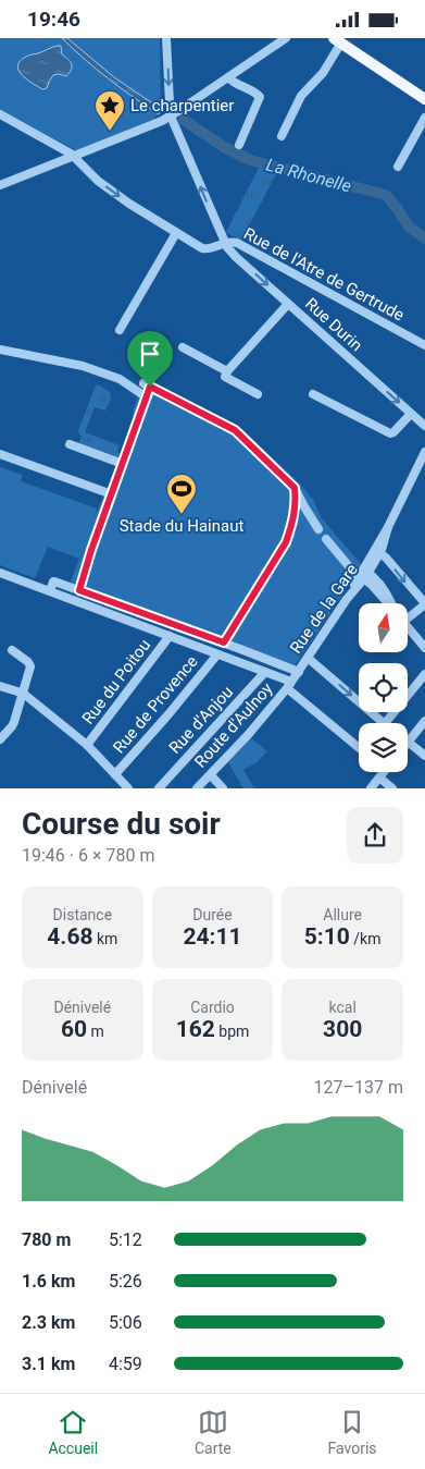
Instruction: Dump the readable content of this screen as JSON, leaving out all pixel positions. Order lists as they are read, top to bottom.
{
  "streets": {
    "street": [
      "Rue de l'Atre de Gertrude",
      "Rue Durin",
      "Rue de la Gare",
      "Rue du Poitou",
      "Rue de Provence",
      "Rue d'Anjou",
      "Route d'Aulnoy"
    ]
  },
  "crossings": [
    ["Rue de l'Atre de Gertrude", "Rue Durin"],
    ["Rue de la Gare", "Route d'Aulnoy"]
  ],
  "one_way": ["Rue Durin"],
  "water": ["La Rhonelle"],
  "places": {
    "place": ["Le charpentier"],
    "sports": ["Stade du Hainaut"]
  },
  "north": "top",
  "page": {
    "status": "19:46",
    "heading": ["Course du soir", "19:46 · 6 × 780 m"],
    "stats": [
      ["Distance", "4.68 km"],
      ["Durée", "24:11"],
      ["Allure", "5:10 /km"],
      ["Dénivelé", "60 m"],
      ["Cardio", "162 bpm"],
      ["kcal", "300"]
    ],
    "chart": ["Dénivelé", "127–137 m"],
    "list": [
      {
        "name": "780 m",
        "note": "5:12"
      },
      {
        "name": "1.6 km",
        "note": "5:26"
      },
      {
        "name": "2.3 km",
        "note": "5:06"
      },
      {
        "name": "3.1 km",
        "note": "4:59"
      }
    ],
    "tabs": ["Accueil", "Carte", "Favoris"]
  }
}
